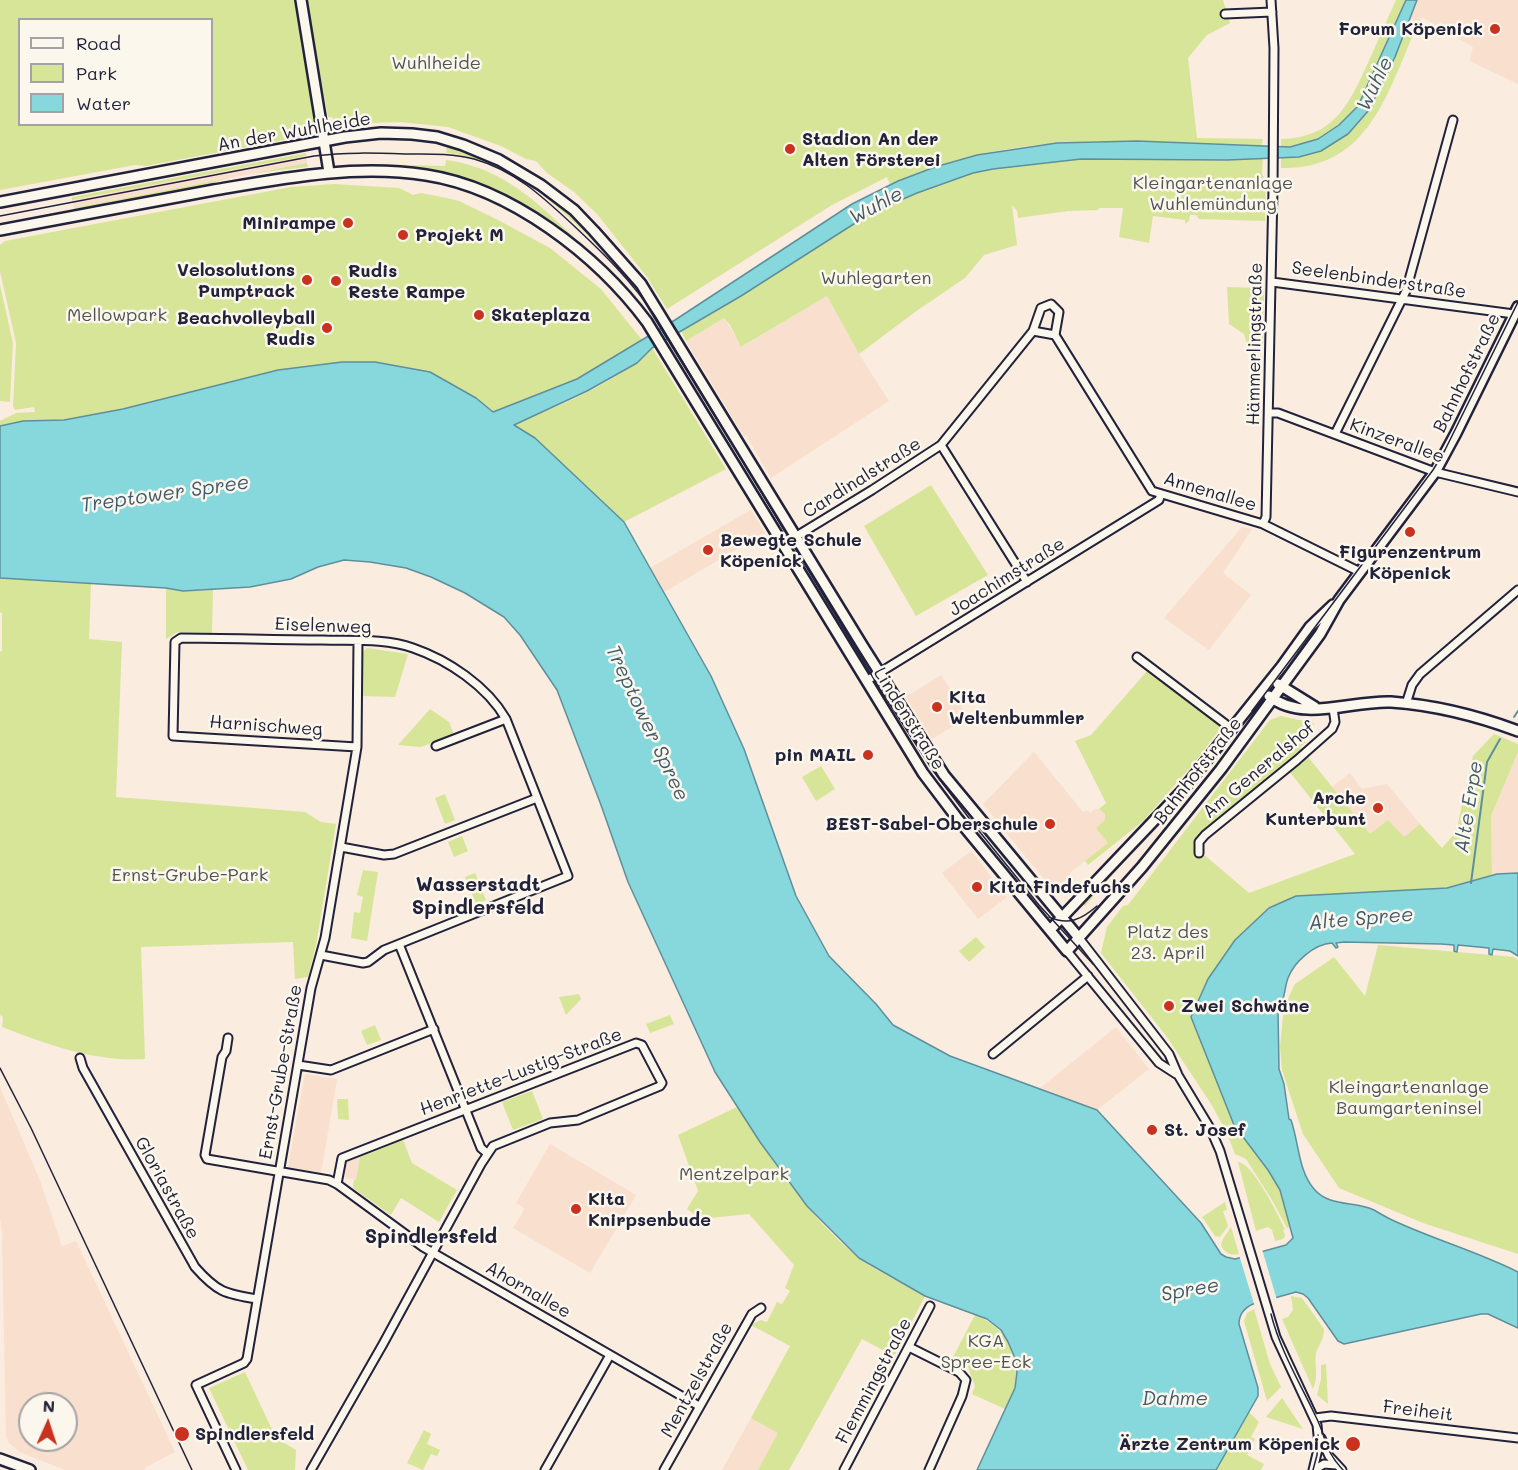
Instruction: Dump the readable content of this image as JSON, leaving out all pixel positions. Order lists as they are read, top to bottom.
{
  "streets": {
    "main road": ["An der Wuhlheide", "Bahnhofstraße", "Lindenstraße"],
    "street": [
      "Seelenbinderstraße",
      "Hämmerlingstraße",
      "Kinzerallee",
      "Cardinalstraße",
      "Annenallee",
      "Joachimstraße",
      "Eiselenweg",
      "Harnischweg",
      "Am Generalshof",
      "Ernst-Grube-Straße",
      "Henriette-Lustig-Straße",
      "Gloriastraße",
      "Ahornallee",
      "Mentzelstraße",
      "Flemmingstraße",
      "Freiheit"
    ]
  },
  "crossings": [
    ["An der Wuhlheide", "Lindenstraße"],
    ["Seelenbinderstraße", "Hämmerlingstraße"],
    ["Seelenbinderstraße", "Bahnhofstraße"],
    ["Hämmerlingstraße", "Kinzerallee"],
    ["Hämmerlingstraße", "Annenallee"],
    ["Bahnhofstraße", "Kinzerallee"],
    ["Bahnhofstraße", "Annenallee"],
    ["Bahnhofstraße", "Lindenstraße"],
    ["Cardinalstraße", "Annenallee"],
    ["Cardinalstraße", "Lindenstraße"],
    ["Annenallee", "Joachimstraße"],
    ["Joachimstraße", "Lindenstraße"],
    ["Eiselenweg", "Harnischweg"],
    ["Eiselenweg", "Ernst-Grube-Straße"],
    ["Lindenstraße", "Freiheit"],
    ["Harnischweg", "Ernst-Grube-Straße"],
    ["Ernst-Grube-Straße", "Gloriastraße"],
    ["Ernst-Grube-Straße", "Ahornallee"],
    ["Henriette-Lustig-Straße", "Ahornallee"],
    ["Ahornallee", "Mentzelstraße"]
  ],
  "districts": ["Wasserstadt Spindlersfeld", "Spindlersfeld"],
  "water": [
    "Wuhle",
    "Treptower Spree",
    "Alte Erpe",
    "Alte Spree",
    "Spree",
    "Dahme"
  ],
  "parks": [
    "Wuhlheide",
    "Kleingartenanlage Wuhlemündung",
    "Wuhlegarten",
    "Mellowpark",
    "Ernst-Grube-Park",
    "Platz des 23. April",
    "Kleingartenanlage Baumgarteninsel",
    "Mentzelpark",
    "KGA Spree-Eck"
  ],
  "places": [
    "Forum Köpenick",
    "Stadion An der Alten Försterei",
    "Minirampe",
    "Projekt M",
    "Velosolutions Pumptrack",
    "Rudis Reste Rampe",
    "Skateplaza",
    "Beachvolleyball Rudis",
    "Figurenzentrum Köpenick",
    "Bewegte Schule Köpenick",
    "Kita Weltenbummler",
    "pin MAIL",
    "Arche Kunterbunt",
    "BEST-Sabel-Oberschule",
    "Kita Findefuchs",
    "Zwei Schwäne",
    "St. Josef",
    "Kita Knirpsenbude",
    "Spindlersfeld",
    "Ärzte Zentrum Köpenick"
  ],
  "legend": ["Road", "Park", "Water"],
  "north": "top"
}
